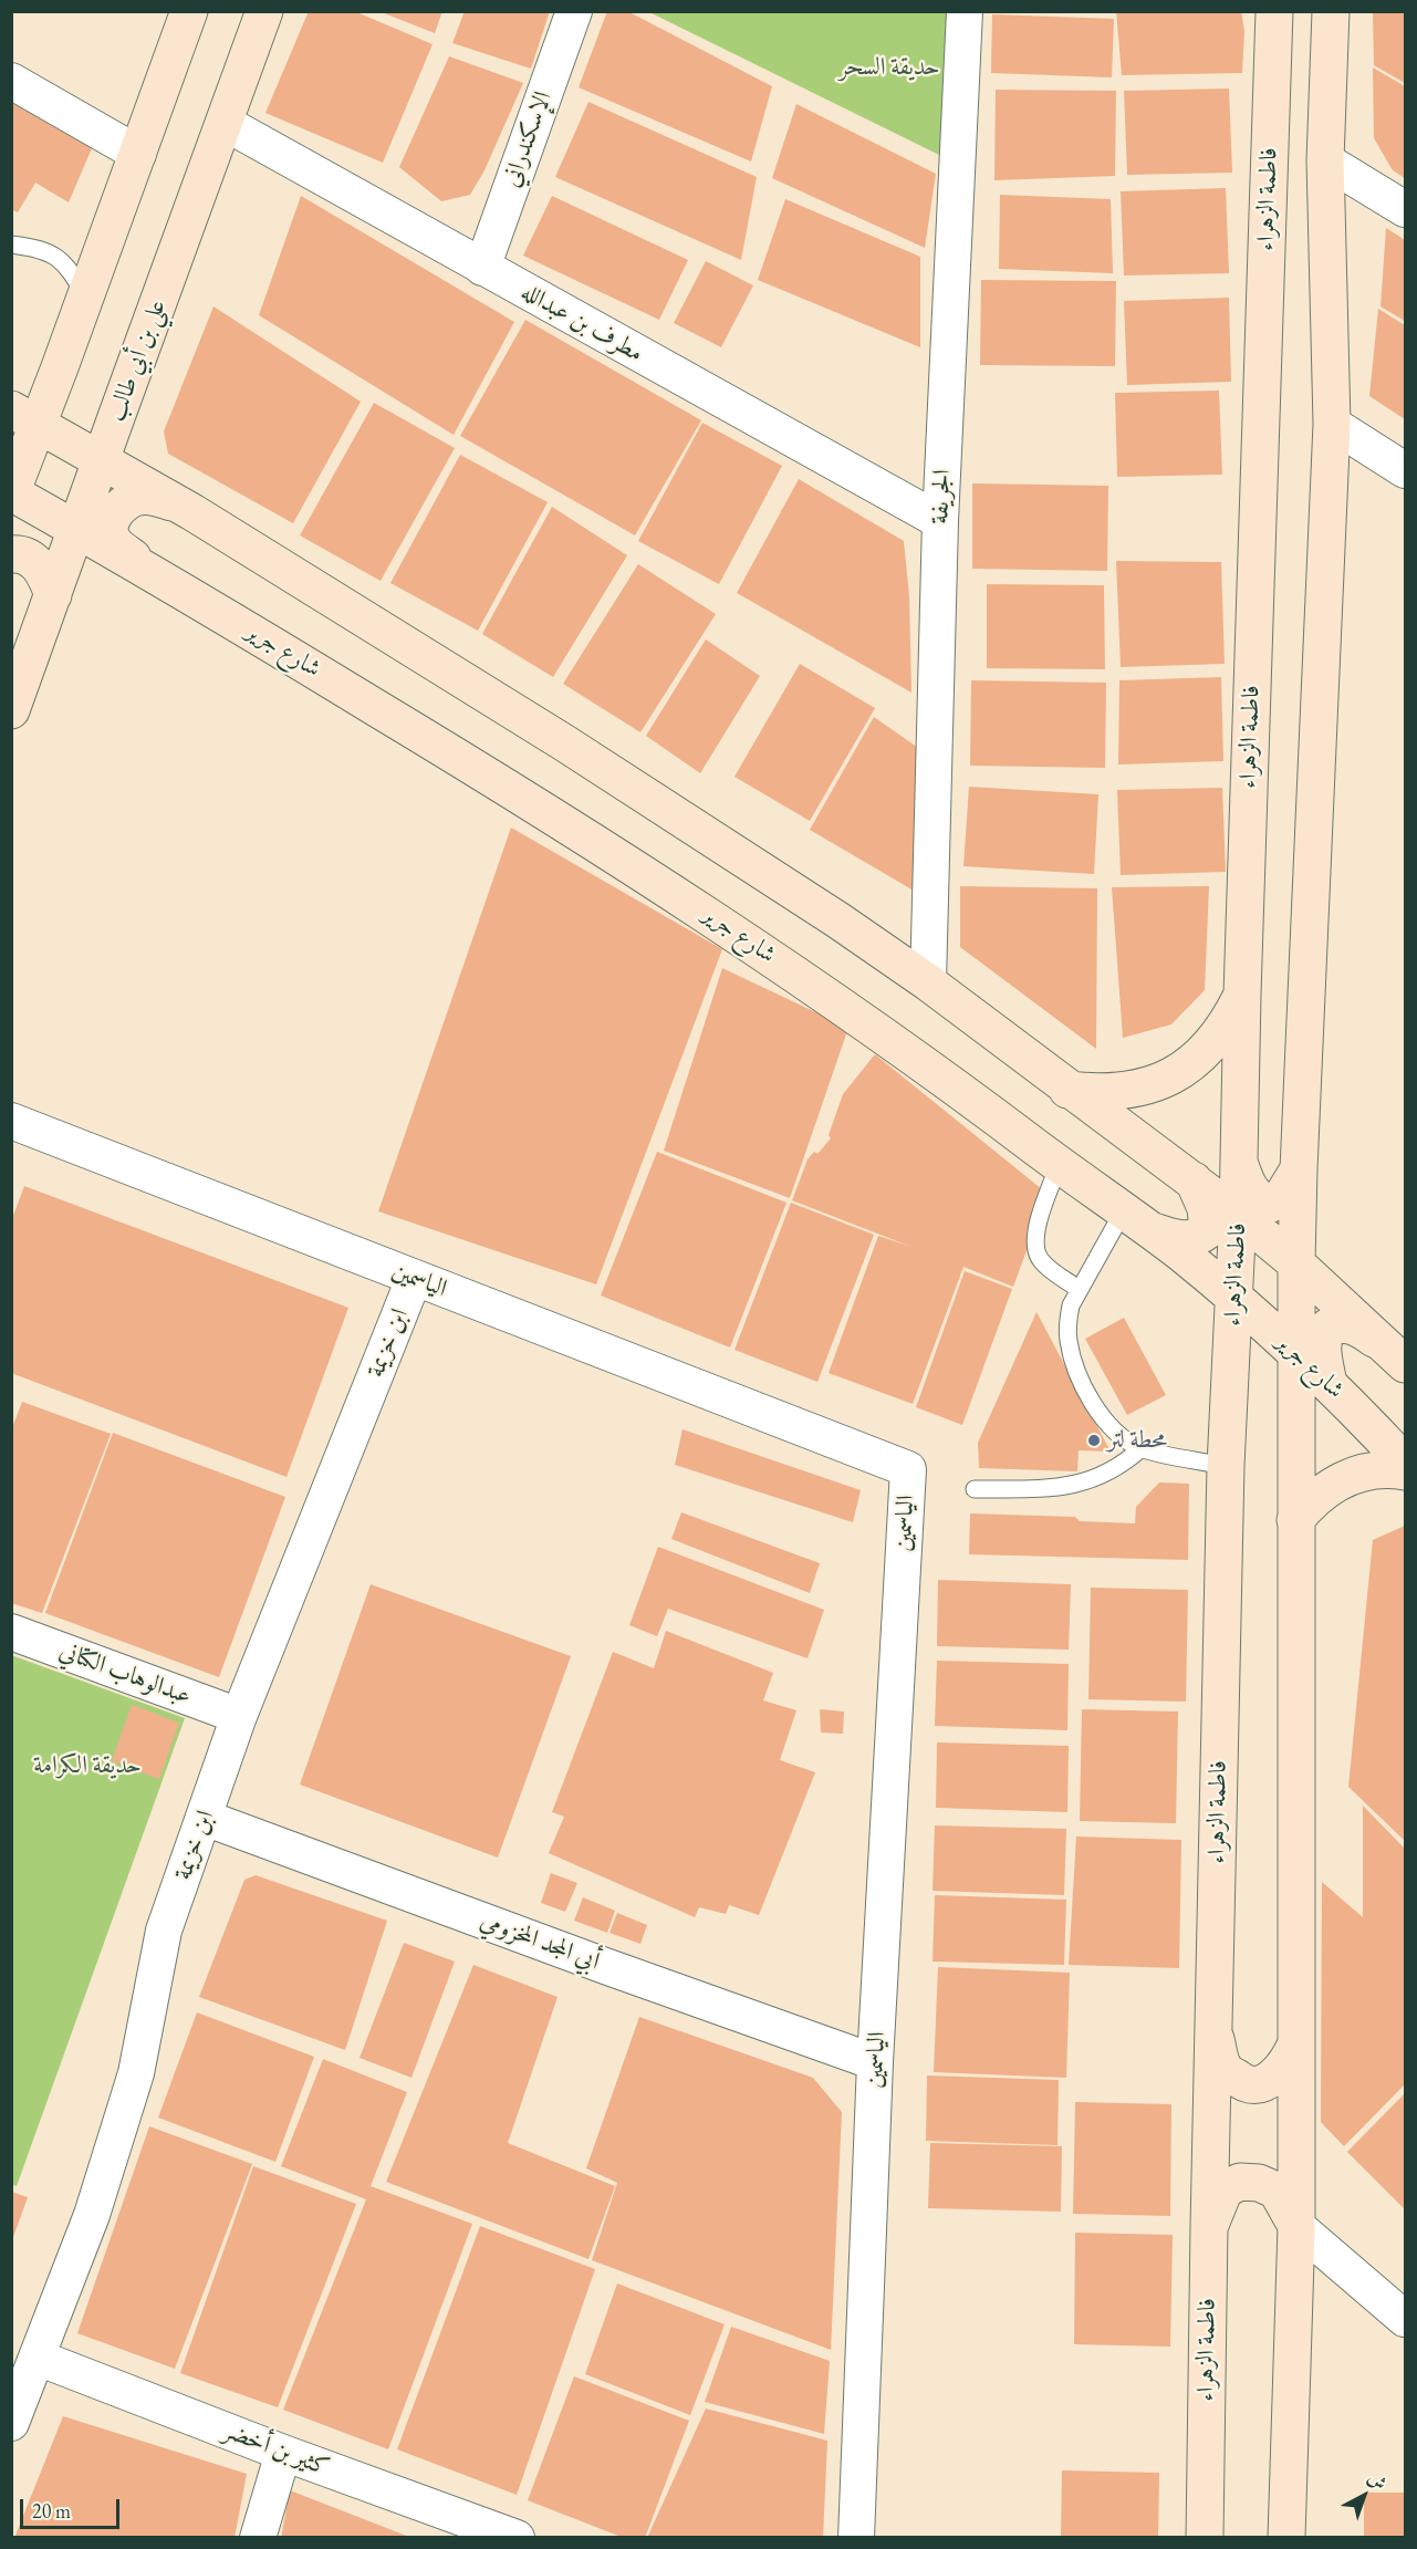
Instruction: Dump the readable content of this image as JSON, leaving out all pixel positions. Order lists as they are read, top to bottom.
{
  "streets": {
    "main road": ["فاطمة الزهراء", "علي بن أبي طالب", "شارع جرير"],
    "street": [
      "الإسكندراني",
      "مطرف بن عبدالله",
      "الجريفة",
      "الياسمين",
      "ابن خزيمة",
      "عبدالوهاب الكتاني",
      "أبي المجد المخزومي",
      "كثير بن أخضر"
    ]
  },
  "crossings": [
    ["الإسكندراني", "مطرف بن عبدالله"],
    ["فاطمة الزهراء", "شارع جرير"],
    ["مطرف بن عبدالله", "علي بن أبي طالب"],
    ["مطرف بن عبدالله", "الجريفة"],
    ["علي بن أبي طالب", "شارع جرير"],
    ["الياسمين", "ابن خزيمة"],
    ["الياسمين", "أبي المجد المخزومي"],
    ["ابن خزيمة", "عبدالوهاب الكتاني"],
    ["ابن خزيمة", "أبي المجد المخزومي"],
    ["ابن خزيمة", "كثير بن أخضر"]
  ],
  "parks": ["حديقة السحر", "حديقة الكرامة"],
  "places": ["محطة لتر"],
  "scale_bar": "20 m",
  "north": "top right"
}
